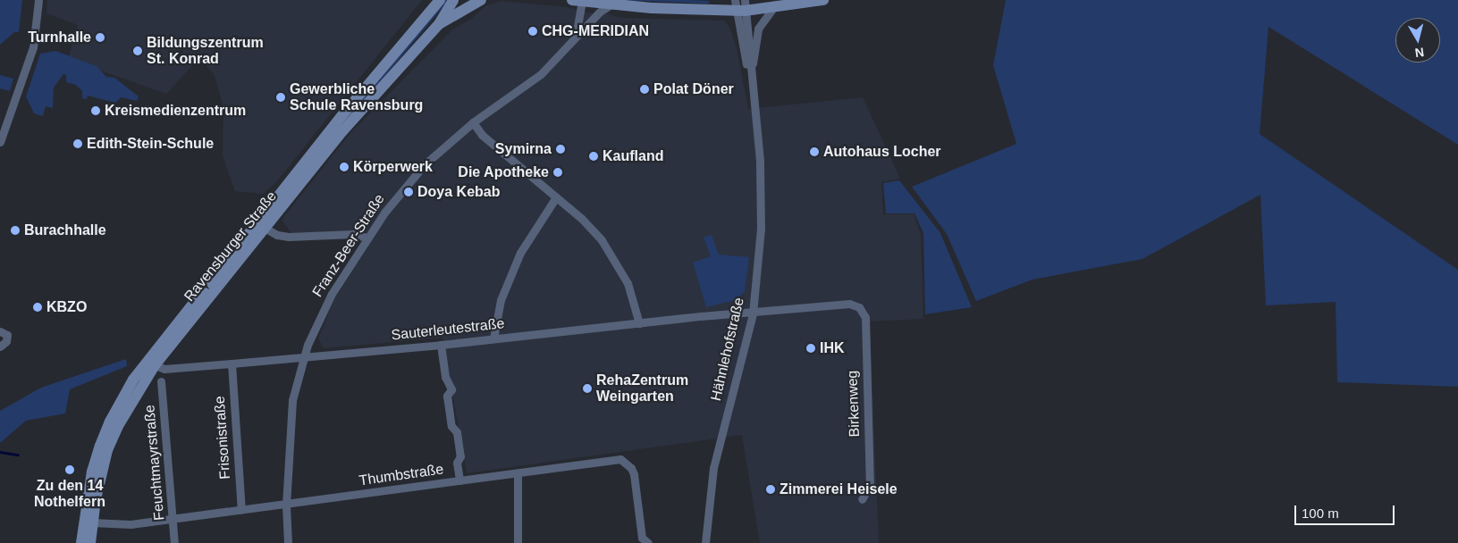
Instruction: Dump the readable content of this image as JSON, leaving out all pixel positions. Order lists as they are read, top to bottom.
{
  "streets": {
    "main road": ["Ravensburger Straße"],
    "street": [
      "Franz-Beer-Straße",
      "Sauterleutestraße",
      "Hähnlehofstraße",
      "Birkenweg",
      "Frisonistraße",
      "Feuchtmayrstraße",
      "Thumbstraße"
    ]
  },
  "crossings": [
    ["Franz-Beer-Straße", "Sauterleutestraße"],
    ["Franz-Beer-Straße", "Thumbstraße"],
    ["Ravensburger Straße", "Sauterleutestraße"],
    ["Ravensburger Straße", "Thumbstraße"],
    ["Sauterleutestraße", "Hähnlehofstraße"],
    ["Sauterleutestraße", "Birkenweg"],
    ["Sauterleutestraße", "Frisonistraße"],
    ["Frisonistraße", "Thumbstraße"],
    ["Feuchtmayrstraße", "Thumbstraße"]
  ],
  "places": [
    "CHG-MERIDIAN",
    "Turnhalle",
    "Bildungszentrum St. Konrad",
    "Polat Döner",
    "Gewerbliche Schule Ravensburg",
    "Kreismedienzentrum",
    "Edith-Stein-Schule",
    "Symirna",
    "Autohaus Locher",
    "Kaufland",
    "Körperwerk",
    "Die Apotheke",
    "Doya Kebab",
    "Burachhalle",
    "KBZO",
    "IHK",
    "RehaZentrum Weingarten",
    "Zu den 14 Nothelfern",
    "Zimmerei Heisele"
  ],
  "scale_bar": "100 m",
  "north": "bottom"
}
